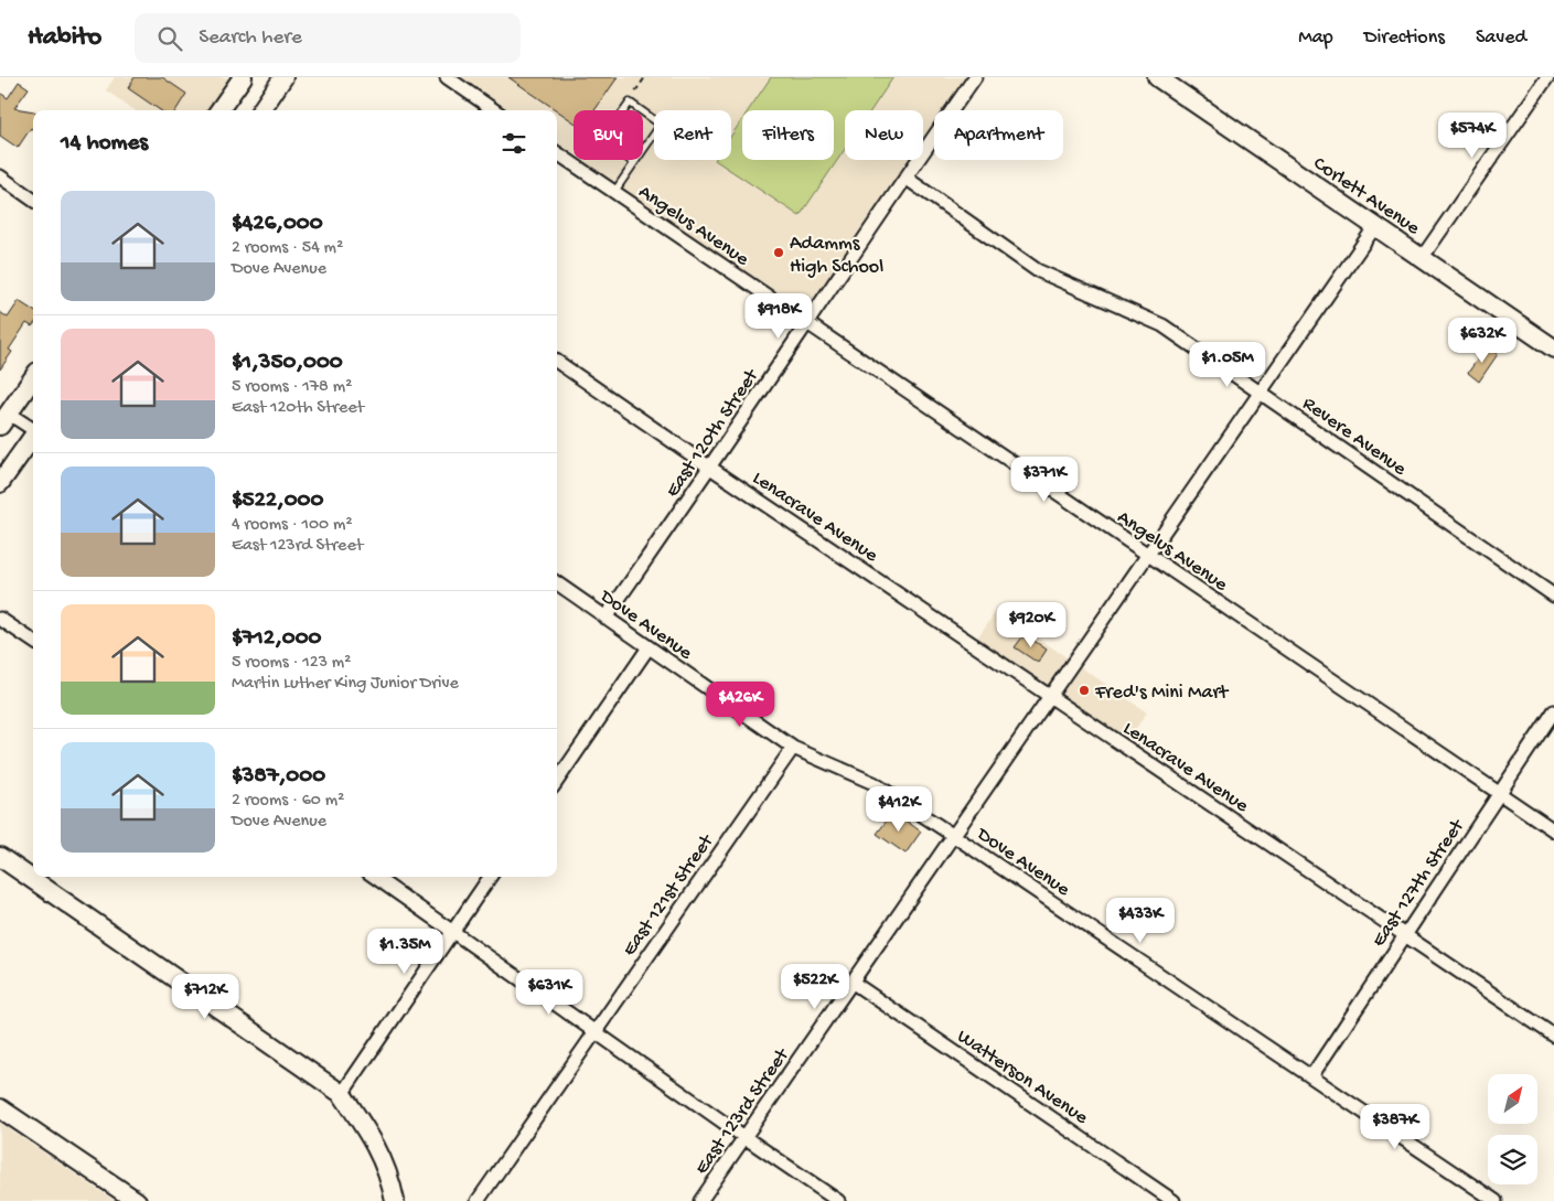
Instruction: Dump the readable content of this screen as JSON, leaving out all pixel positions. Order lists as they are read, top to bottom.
{
  "streets": {
    "street": [
      "Corlett Avenue",
      "Angelus Avenue",
      "East 120th Street",
      "Revere Avenue",
      "Lenacrave Avenue",
      "Dove Avenue",
      "East 127th Street",
      "East 121st Street",
      "Watterson Avenue",
      "East 123rd Street"
    ]
  },
  "crossings": [
    ["Corlett Avenue", "East 123rd Street"],
    ["Angelus Avenue", "East 120th Street"],
    ["Angelus Avenue", "East 127th Street"],
    ["Angelus Avenue", "East 123rd Street"],
    ["East 120th Street", "Revere Avenue"],
    ["East 120th Street", "Lenacrave Avenue"],
    ["East 120th Street", "Dove Avenue"],
    ["Revere Avenue", "East 123rd Street"],
    ["Lenacrave Avenue", "East 127th Street"],
    ["Lenacrave Avenue", "East 123rd Street"],
    ["Dove Avenue", "East 127th Street"],
    ["Dove Avenue", "East 121st Street"],
    ["Dove Avenue", "East 123rd Street"],
    ["Watterson Avenue", "East 123rd Street"]
  ],
  "places": ["Adamms High School", "Fred's Mini Mart"],
  "north": "top right",
  "page": {
    "header": "Habito",
    "search": "Search here",
    "nav": ["Map", "Directions", "Saved"],
    "chip": [
      "Buy",
      "Rent",
      "Filters",
      "New",
      "Apartment"
    ],
    "heading": "14 homes",
    "price": [
      "$574K",
      "$918K",
      "$632K",
      "$1.05M",
      "$371K",
      "$920K",
      "$426K",
      "$412K",
      "$433K",
      "$1.35M",
      "$522K",
      "$631K",
      "$712K",
      "$387K"
    ],
    "list": [
      {
        "name": "$426,000",
        "note": "2 rooms · 54 m² · Dove Avenue"
      },
      {
        "name": "$1,350,000",
        "note": "5 rooms · 178 m² · East 120th Street"
      },
      {
        "name": "$522,000",
        "note": "4 rooms · 100 m² · East 123rd Street"
      },
      {
        "name": "$712,000",
        "note": "5 rooms · 123 m² · Martin Luther King Junior Drive"
      },
      {
        "name": "$387,000",
        "note": "2 rooms · 60 m² · Dove Avenue"
      }
    ]
  }
}
